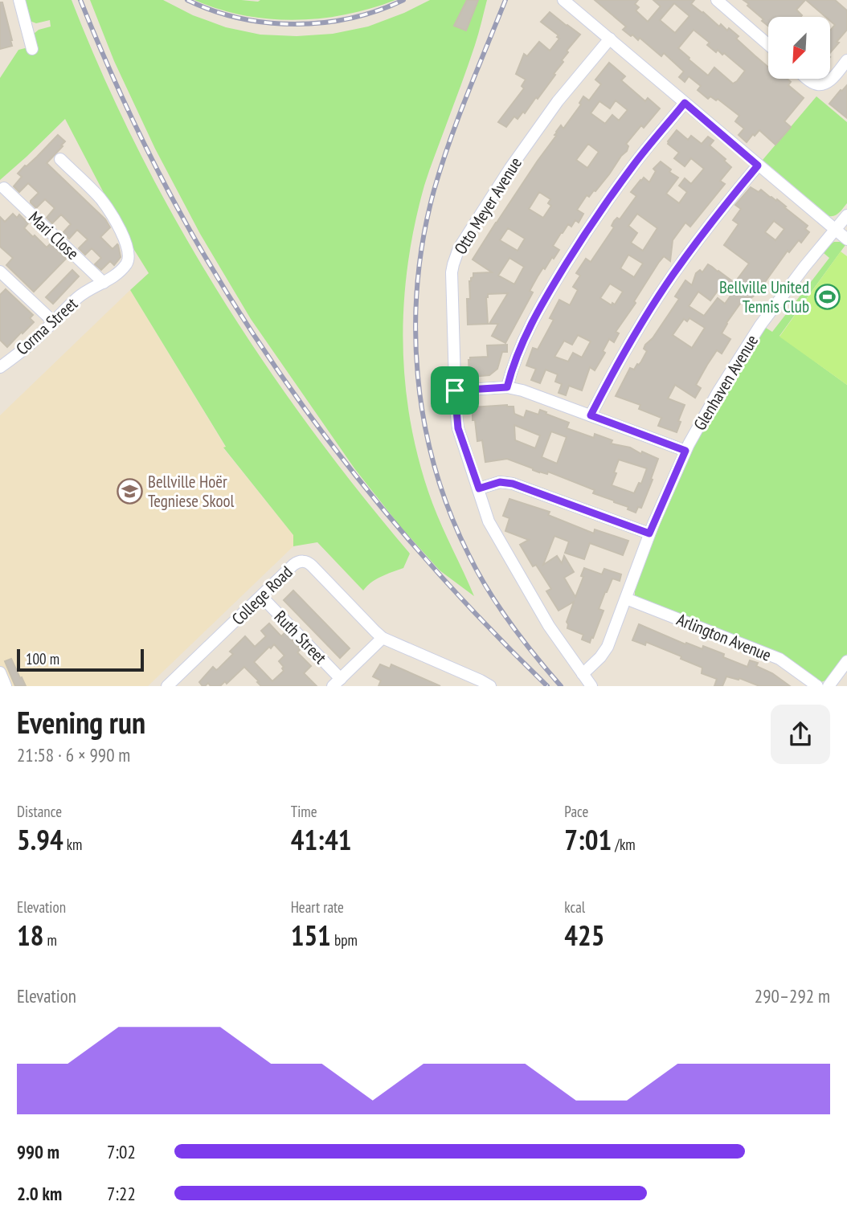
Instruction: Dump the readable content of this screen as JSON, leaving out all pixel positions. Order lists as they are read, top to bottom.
{
  "streets": {
    "street": [
      "Otto Meyer Avenue",
      "Mari Close",
      "Corma Street",
      "Glenhaven Avenue",
      "College Road",
      "Ruth Street",
      "Arlington Avenue"
    ]
  },
  "crossings": [
    ["Otto Meyer Avenue", "Glenhaven Avenue"],
    ["Mari Close", "Corma Street"],
    ["Glenhaven Avenue", "Arlington Avenue"],
    ["College Road", "Ruth Street"]
  ],
  "places": {
    "sports": ["Bellville United Tennis Club"],
    "school or university": ["Bellville Hoër Tegniese Skool"]
  },
  "scale_bar": "100 m",
  "north": "bottom left",
  "page": {
    "scale": "100 m",
    "heading": ["Evening run", "21:58 · 6 × 990 m"],
    "stats": [
      ["Distance", "5.94 km"],
      ["Time", "41:41"],
      ["Pace", "7:01 /km"],
      ["Elevation", "18 m"],
      ["Heart rate", "151 bpm"],
      ["kcal", "425"]
    ],
    "chart": ["Elevation", "290–292 m"],
    "list": [
      {
        "name": "990 m",
        "note": "7:02"
      },
      {
        "name": "2.0 km",
        "note": "7:22"
      }
    ]
  }
}
